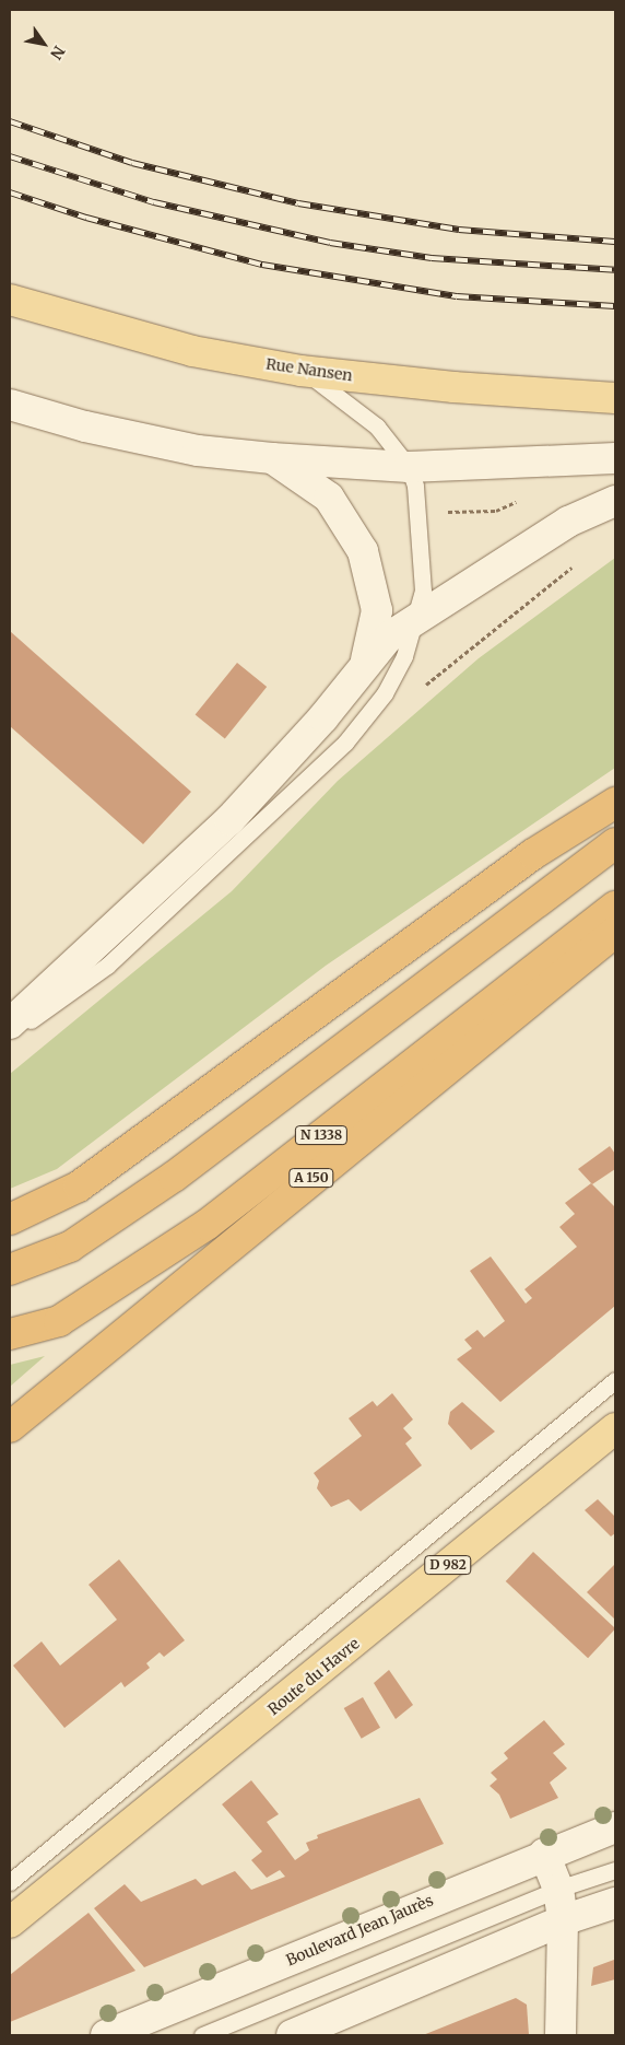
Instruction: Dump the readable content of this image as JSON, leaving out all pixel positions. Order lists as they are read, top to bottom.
{
  "streets": {
    "highway": ["N 1338", "A 150"],
    "main road": [
      "Rue Nansen",
      "D 982",
      "Route du Havre",
      "Boulevard Jean Jaurès"
    ]
  },
  "north": "bottom right"
}
